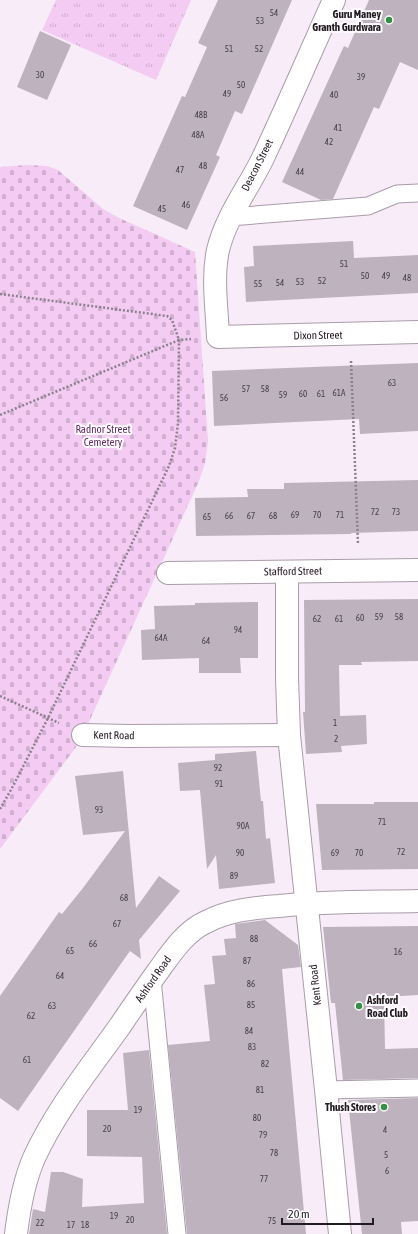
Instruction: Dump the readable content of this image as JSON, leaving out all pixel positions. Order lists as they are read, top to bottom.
{
  "streets": {
    "street": [
      "Deacon Street",
      "Dixon Street",
      "Stafford Street",
      "Kent Road",
      "Ashford Road"
    ]
  },
  "crossings": [
    ["Deacon Street", "Dixon Street"],
    ["Stafford Street", "Kent Road"],
    ["Kent Road", "Ashford Road"]
  ],
  "parks": ["Radnor Street Cemetery"],
  "places": ["Guru Maney Granth Gurdwara", "Ashford Road Club", "Thush Stores"],
  "house_numbers": [
    "54",
    "53",
    "51",
    "52",
    "30",
    "39",
    "50",
    "49",
    "40",
    "48B",
    "41",
    "48A",
    "42",
    "48",
    "47",
    "44",
    "46",
    "45",
    "51",
    "50",
    "49",
    "48",
    "52",
    "53",
    "54",
    "55",
    "63",
    "57",
    "58",
    "61A",
    "60",
    "61",
    "59",
    "56",
    "72",
    "73",
    "69",
    "70",
    "71",
    "66",
    "67",
    "68",
    "65",
    "59",
    "58",
    "60",
    "62",
    "61",
    "94",
    "64A",
    "64",
    "1",
    "2",
    "92",
    "91",
    "93",
    "71",
    "90A",
    "72",
    "90",
    "69",
    "70",
    "89",
    "68",
    "67",
    "88",
    "66",
    "65",
    "16",
    "87",
    "64",
    "86",
    "85",
    "63",
    "62",
    "84",
    "83",
    "61",
    "82",
    "81",
    "19",
    "80",
    "20",
    "4",
    "79",
    "78",
    "5",
    "6",
    "77",
    "19",
    "20",
    "75",
    "22",
    "17",
    "18"
  ],
  "scale_bar": "20 m"
}
